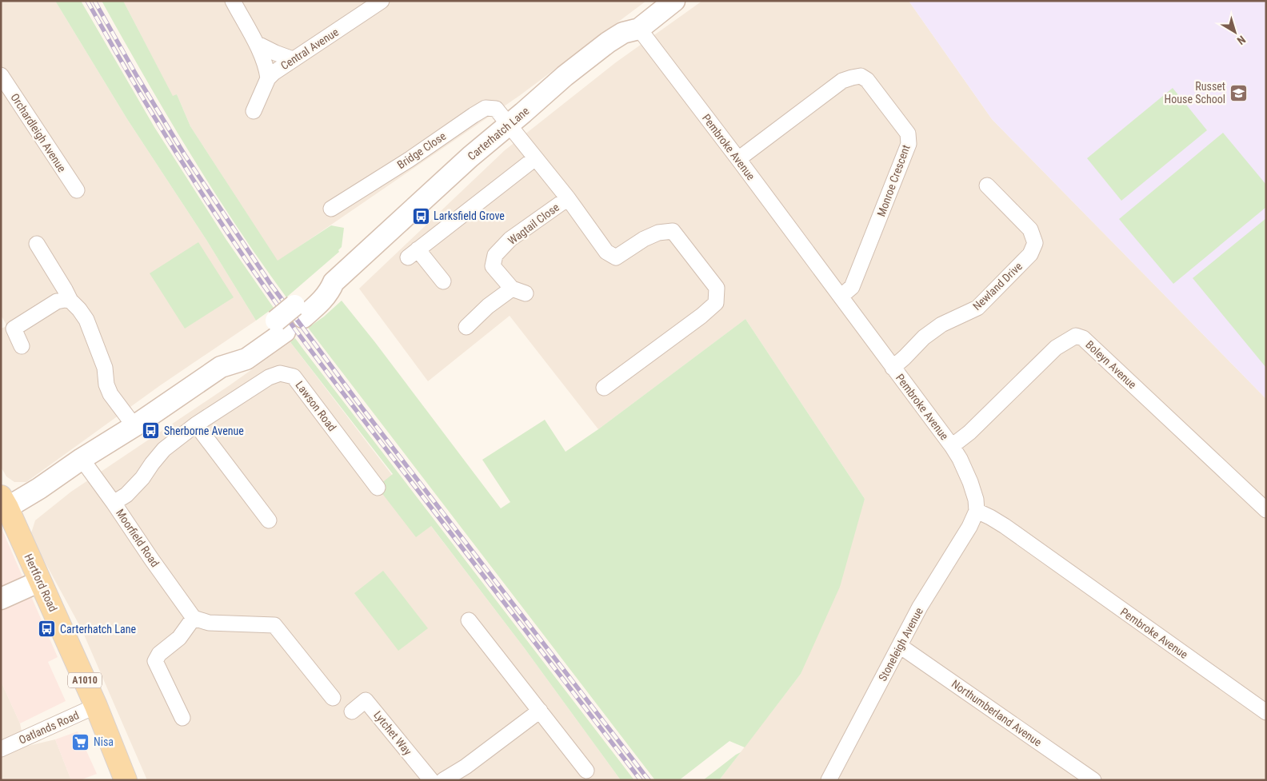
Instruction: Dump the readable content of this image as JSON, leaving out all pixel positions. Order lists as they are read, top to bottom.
{
  "streets": {
    "main road": ["Hertford Road", "A1010"],
    "street": [
      "Central Avenue",
      "Orchardleigh Avenue",
      "Carterhatch Lane",
      "Pembroke Avenue",
      "Bridge Close",
      "Monroe Crescent",
      "Wagtail Close",
      "Newland Drive",
      "Boleyn Avenue",
      "Lawson Road",
      "Moorfield Road",
      "Stoneleigh Avenue",
      "Northumberland Avenue",
      "Oatlands Road",
      "Lytchet Way"
    ]
  },
  "crossings": [
    ["Carterhatch Lane", "Pembroke Avenue"],
    ["Carterhatch Lane", "Bridge Close"],
    ["Carterhatch Lane", "Moorfield Road"],
    ["Carterhatch Lane", "Hertford Road"],
    ["Pembroke Avenue", "Monroe Crescent"],
    ["Pembroke Avenue", "Newland Drive"],
    ["Pembroke Avenue", "Boleyn Avenue"],
    ["Pembroke Avenue", "Stoneleigh Avenue"],
    ["Lawson Road", "Moorfield Road"],
    ["Hertford Road", "Oatlands Road"],
    ["Stoneleigh Avenue", "Northumberland Avenue"]
  ],
  "places": {
    "school or university": ["Russet House School"],
    "bus stop": ["Larksfield Grove", "Sherborne Avenue", "Carterhatch Lane"],
    "supermarket": ["Nisa"]
  },
  "north": "bottom right"
}
